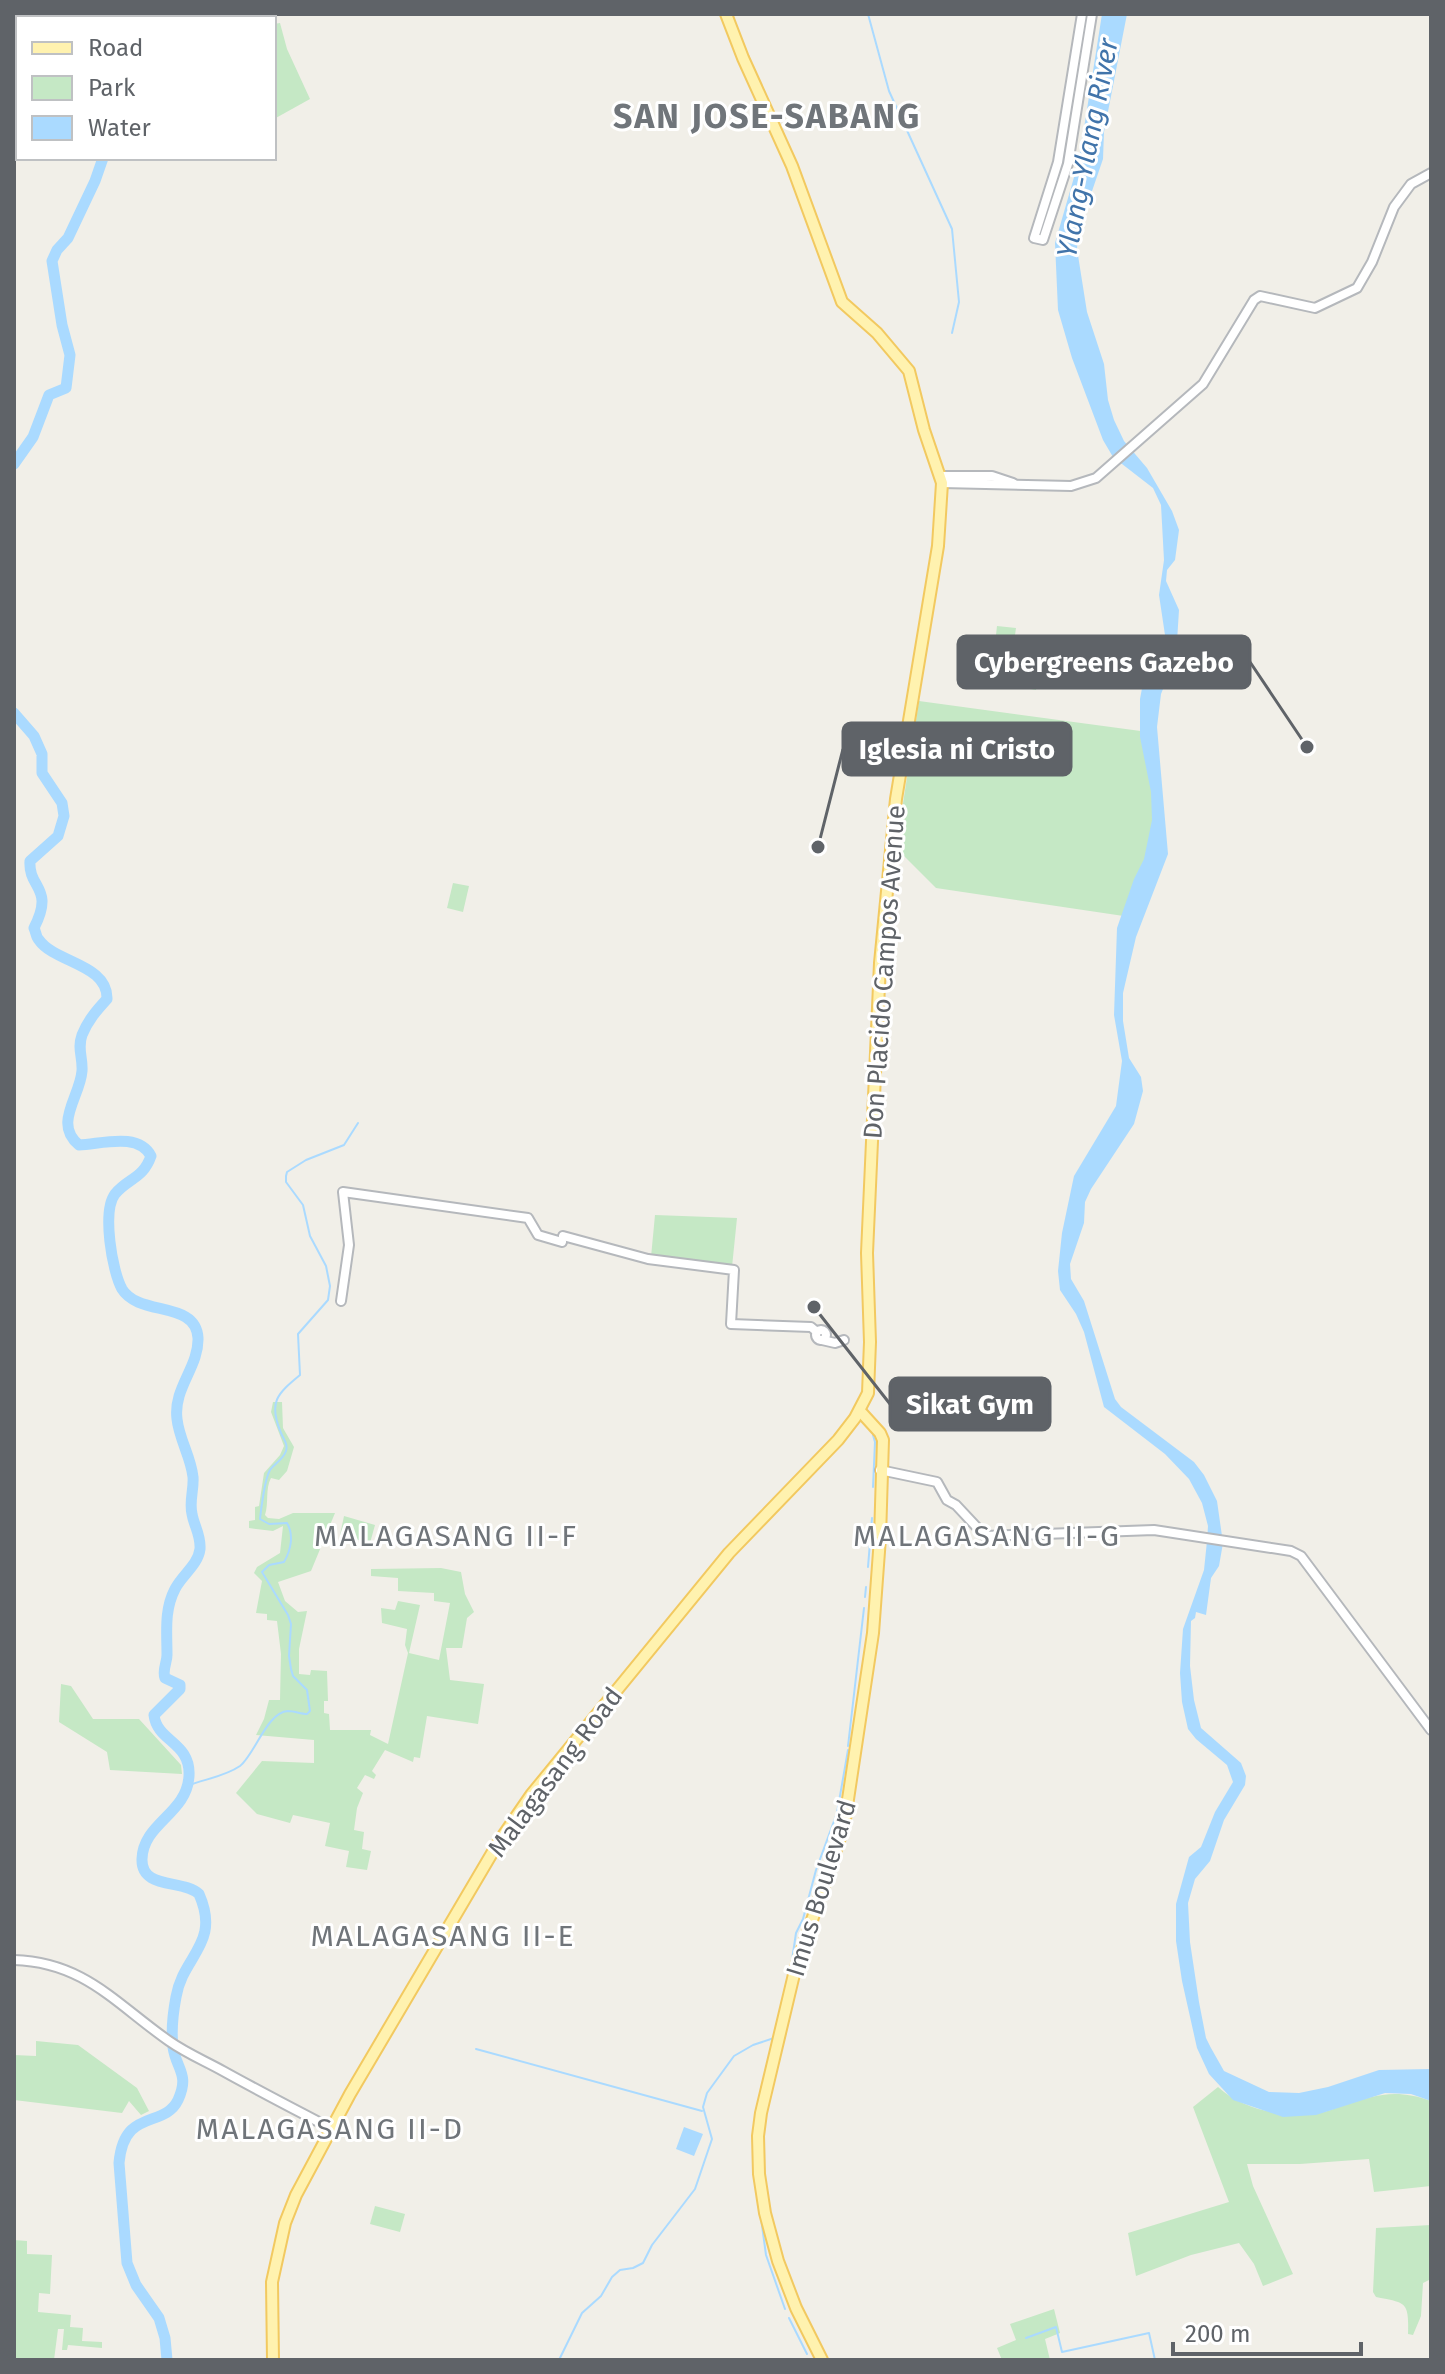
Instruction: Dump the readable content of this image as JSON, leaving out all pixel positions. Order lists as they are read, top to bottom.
{
  "streets": {
    "main road": ["Don Placido Campos Avenue", "Malagasang Road", "Imus Boulevard"]
  },
  "crossings": [
    ["Don Placido Campos Avenue", "Malagasang Road"],
    ["Don Placido Campos Avenue", "Imus Boulevard"],
    ["Malagasang Road", "Imus Boulevard"]
  ],
  "districts": [
    "SAN JOSE-SABANG",
    "MALAGASANG II-F",
    "MALAGASANG II-G",
    "MALAGASANG II-E",
    "MALAGASANG II-D"
  ],
  "water": ["Ylang-Ylang River"],
  "places": ["Cybergreens Gazebo", "Iglesia ni Cristo", "Sikat Gym"],
  "legend": ["Road", "Park", "Water"],
  "scale_bar": "200 m"
}
